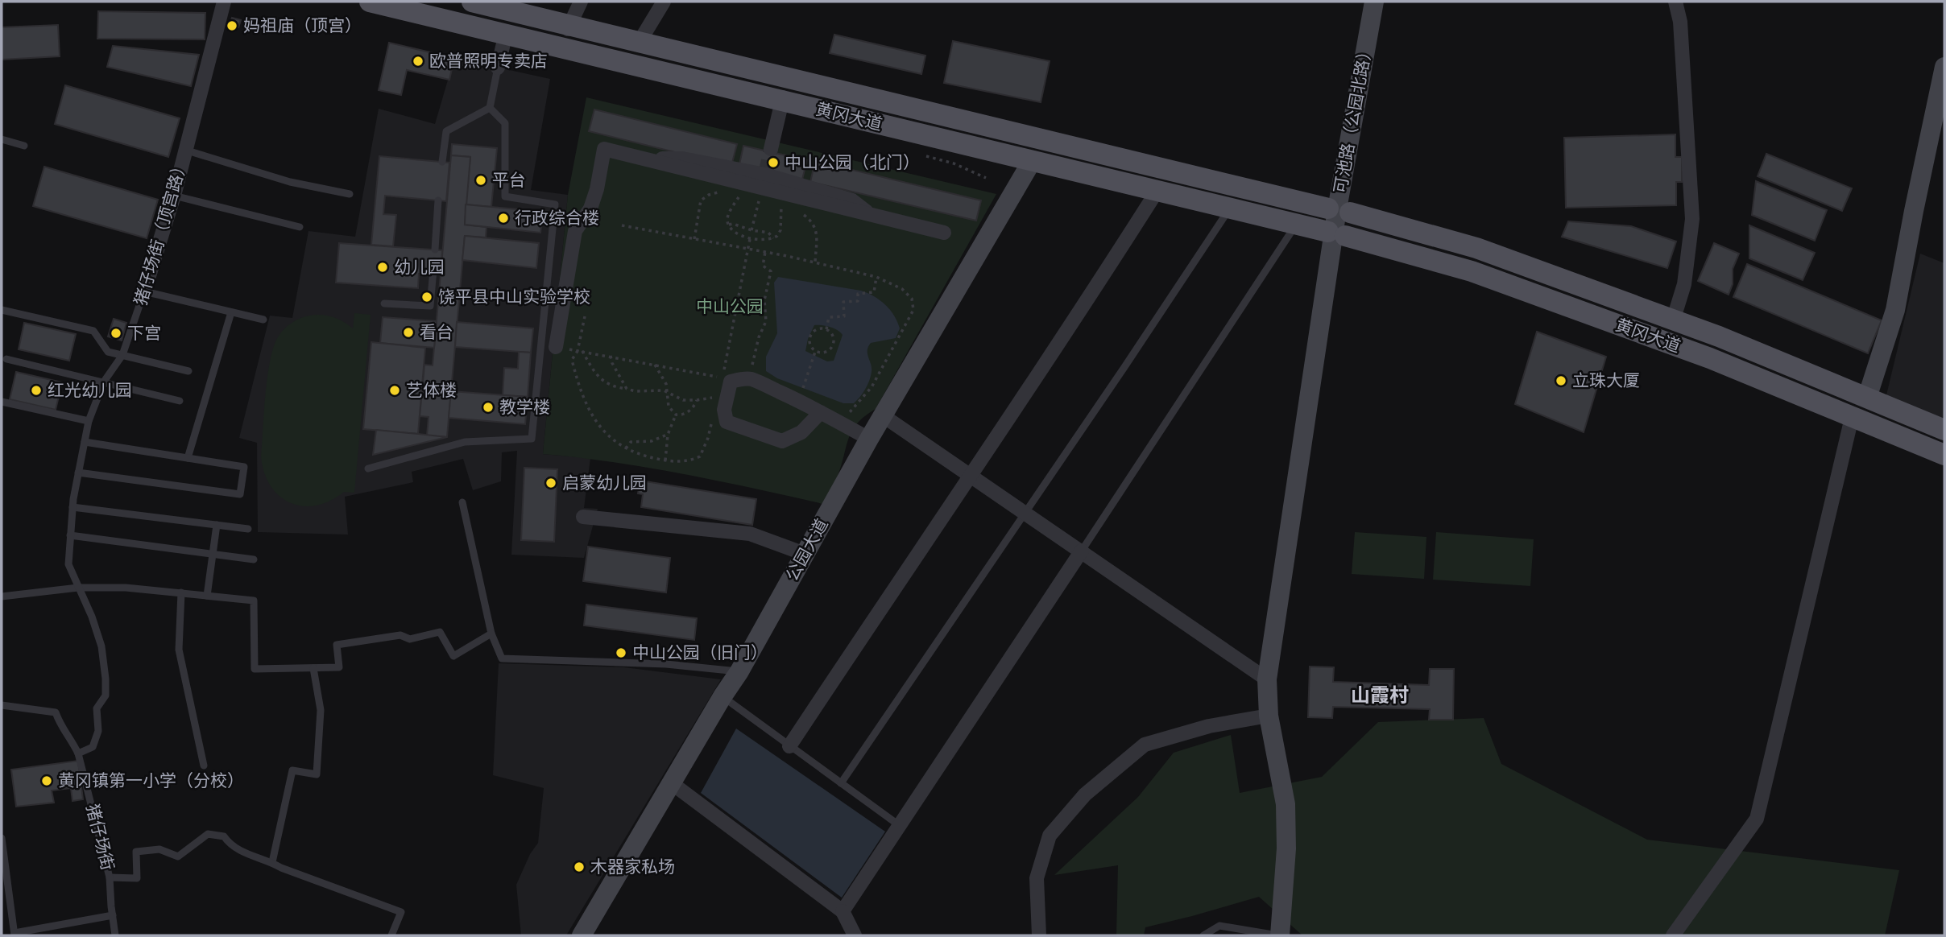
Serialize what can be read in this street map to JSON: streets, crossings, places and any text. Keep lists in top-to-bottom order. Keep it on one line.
{"streets":{"main road":["黄冈大道","可池路（公园北路）","公园大道"],"street":["猪仔场街（顶宫路）"],"lane":["猪仔场街"]},"crossings":[["黄冈大道","可池路（公园北路）"]],"districts":["山霞村"],"parks":["中山公园"],"places":["妈祖庙（顶宫）","欧普照明专卖店","中山公园（北门）","平台","行政综合楼","幼儿园","饶平县中山实验学校","看台","下宫","立珠大厦","红光幼儿园","艺体楼","教学楼","启蒙幼儿园","中山公园（旧门）","黄冈镇第一小学（分校）","木器家私场"]}
